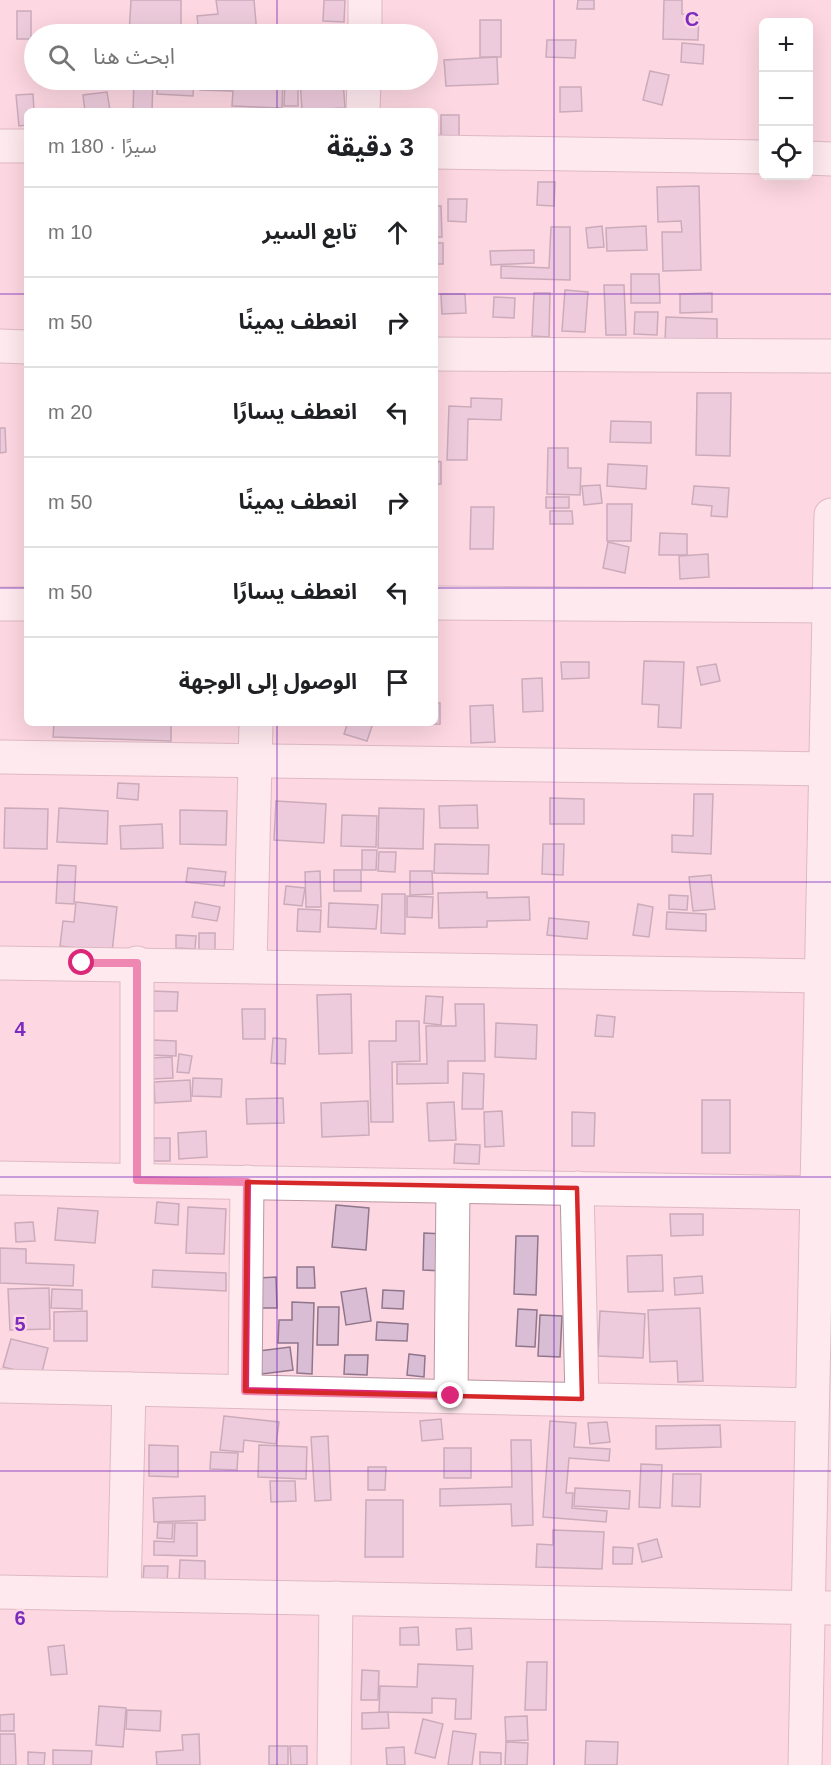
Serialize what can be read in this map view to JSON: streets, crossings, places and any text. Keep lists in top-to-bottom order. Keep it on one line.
{"page":{"map_buttons":["+","−"],"search":"ابحث هنا","heading":["3 دقيقة","سيرًا · 180 m"],"list":[["تابع السير","10 m"],["انعطف يمينًا","50 m"],["انعطف يسارًا","20 m"],["انعطف يمينًا","50 m"],["انعطف يسارًا","50 m"],"الوصول إلى الوجهة"]},"grid":{"columns":["C"],"rows":["4","5","6"]}}
